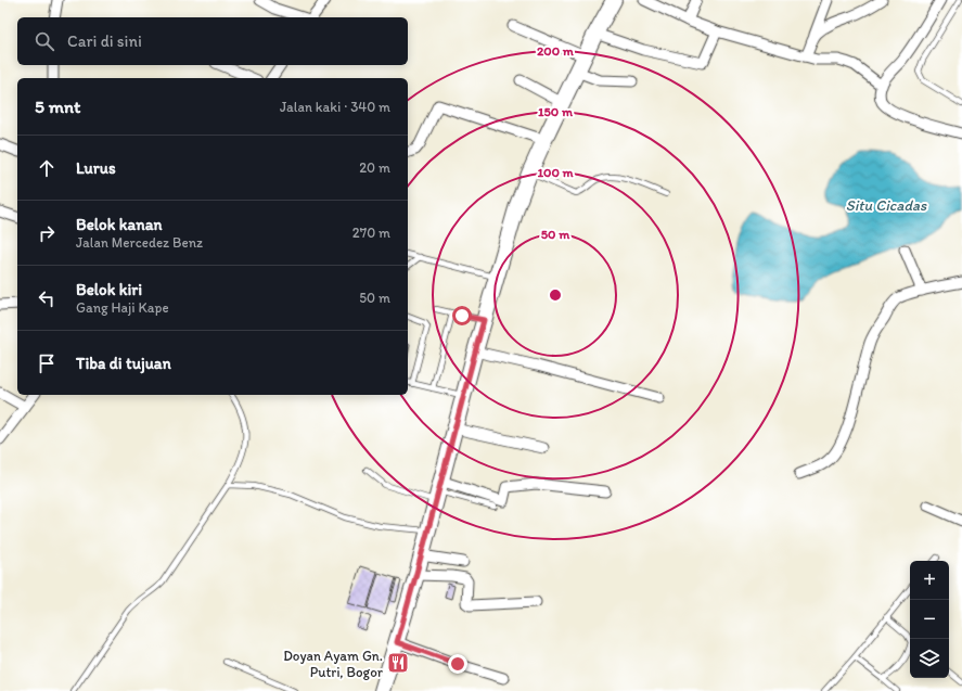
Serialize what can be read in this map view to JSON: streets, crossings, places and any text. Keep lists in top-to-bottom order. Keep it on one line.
{"water":["Situ Cicadas"],"places":{"restaurant":["Doyan Ayam Gn. Putri, Bogor"]},"page":{"search":"Cari di sini","heading":["5 mnt","Jalan kaki · 340 m"],"list":[["Lurus","20 m"],["Belok kanan","Jalan Mercedez Benz","270 m"],["Belok kiri","Gang Haji Kape","50 m"],"Tiba di tujuan"],"map_buttons":["+","−"]},"rings":["200 m","150 m","100 m","50 m"]}
